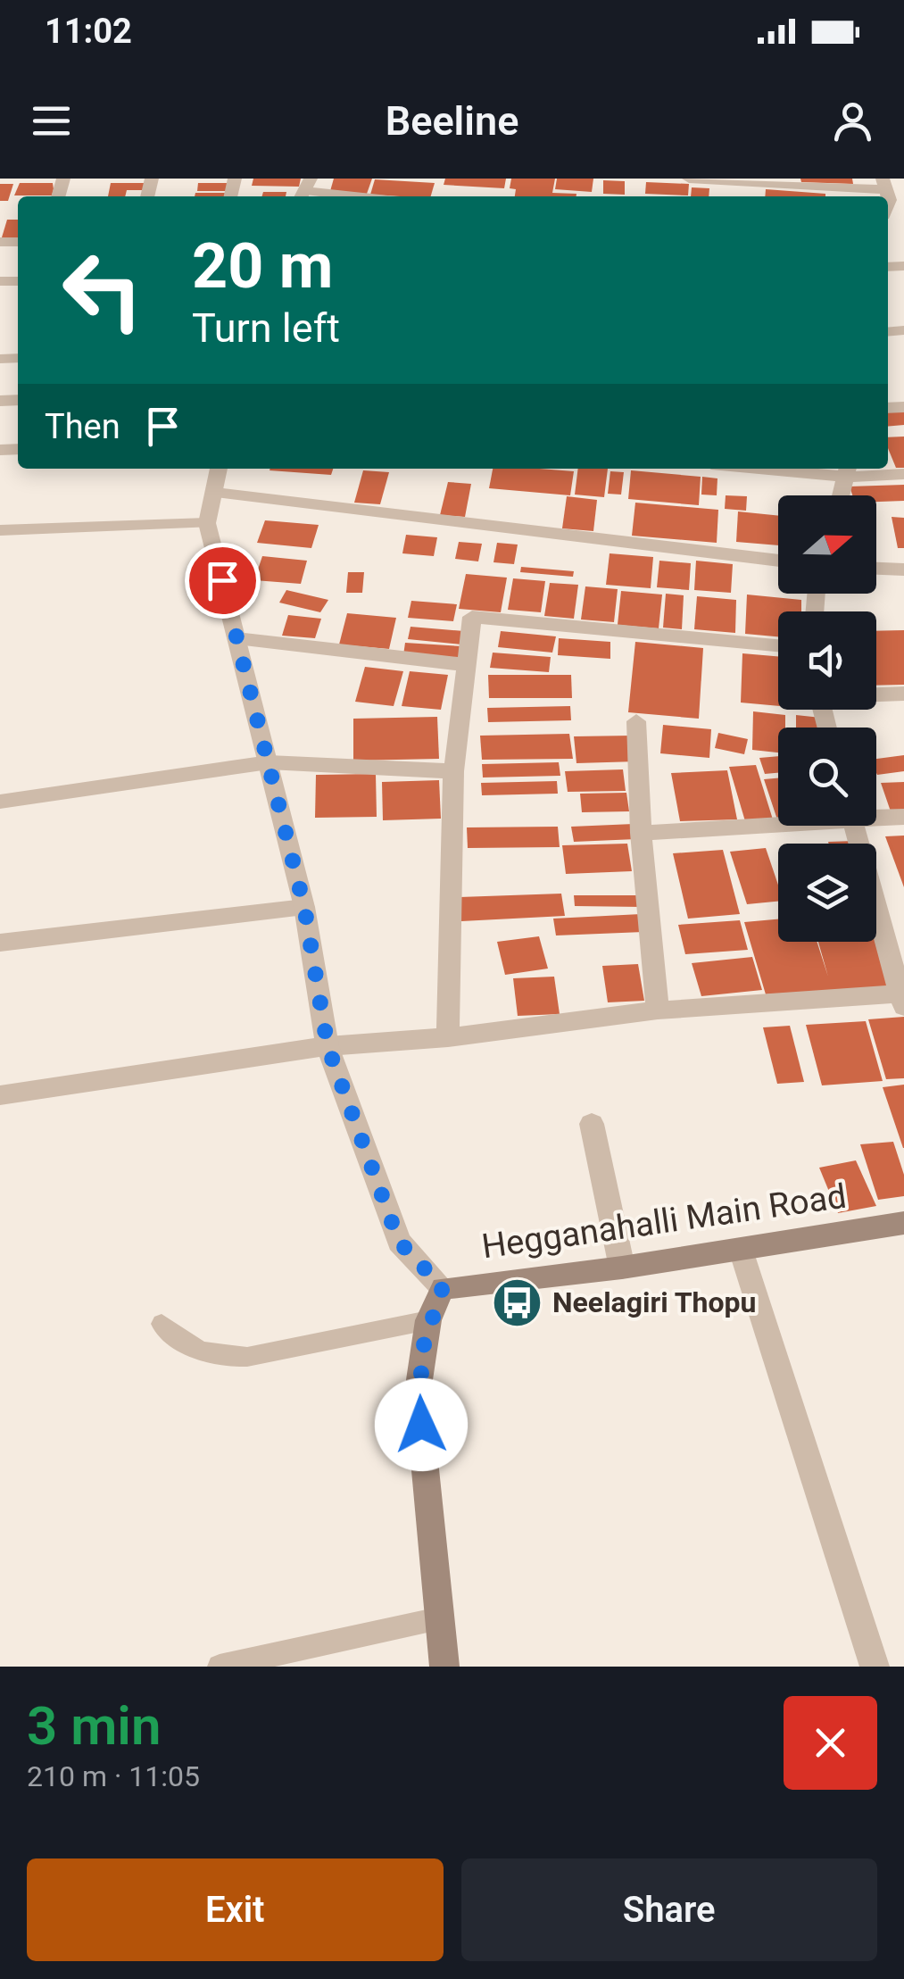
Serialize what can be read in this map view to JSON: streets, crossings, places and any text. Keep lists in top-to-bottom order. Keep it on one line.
{"streets":{"main road":["Hegganahalli Main Road"]},"places":{"bus stop":["Neelagiri Thopu"]},"north":"right","page":{"status":"11:02","header":"Beeline","turn":["20 m","Turn left"],"then":"Then","heading":["3 min","210 m · 11:05"],"buttons":["Exit","Share"]}}
